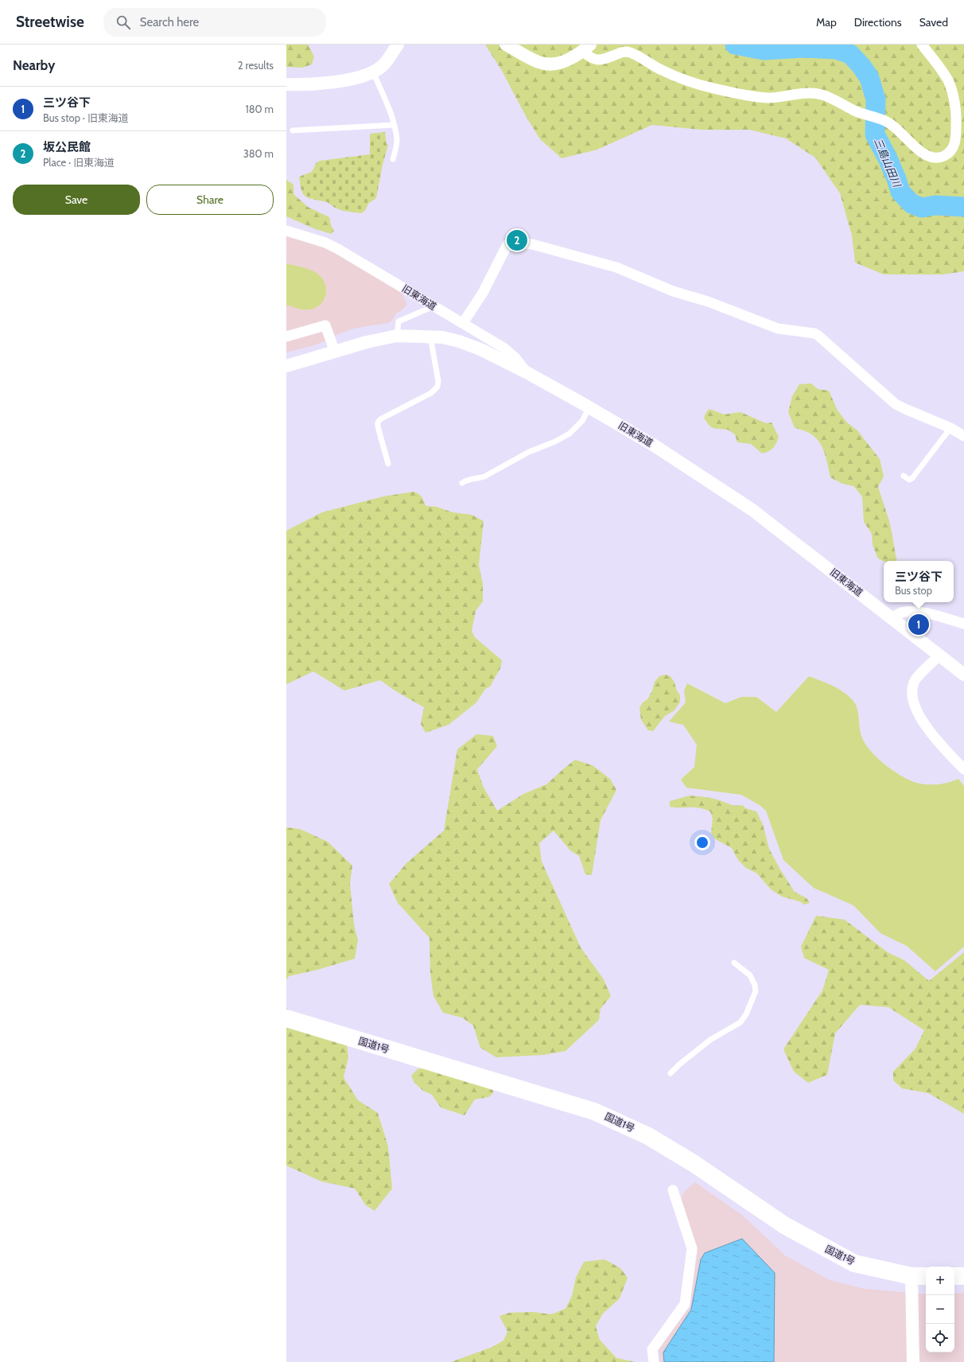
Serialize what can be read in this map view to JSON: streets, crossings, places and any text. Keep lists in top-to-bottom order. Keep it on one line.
{"streets":{"highway":["国道1号"],"street":["旧東海道"]},"water":["三島山田川"],"page":{"header":"Streetwise","search":"Search here","nav":["Map","Directions","Saved"],"heading":["Nearby","2 results"],"list":[{"mark":"1","name":"三ツ谷下","note":"Bus stop · 旧東海道","value":"180 m"},{"mark":"2","name":"坂公民館","note":"Place · 旧東海道","value":"380 m"}],"buttons":["Save","Share"],"pins":["2","1"],"popup":["三ツ谷下","Bus stop"],"map_buttons":["+","−"]}}
